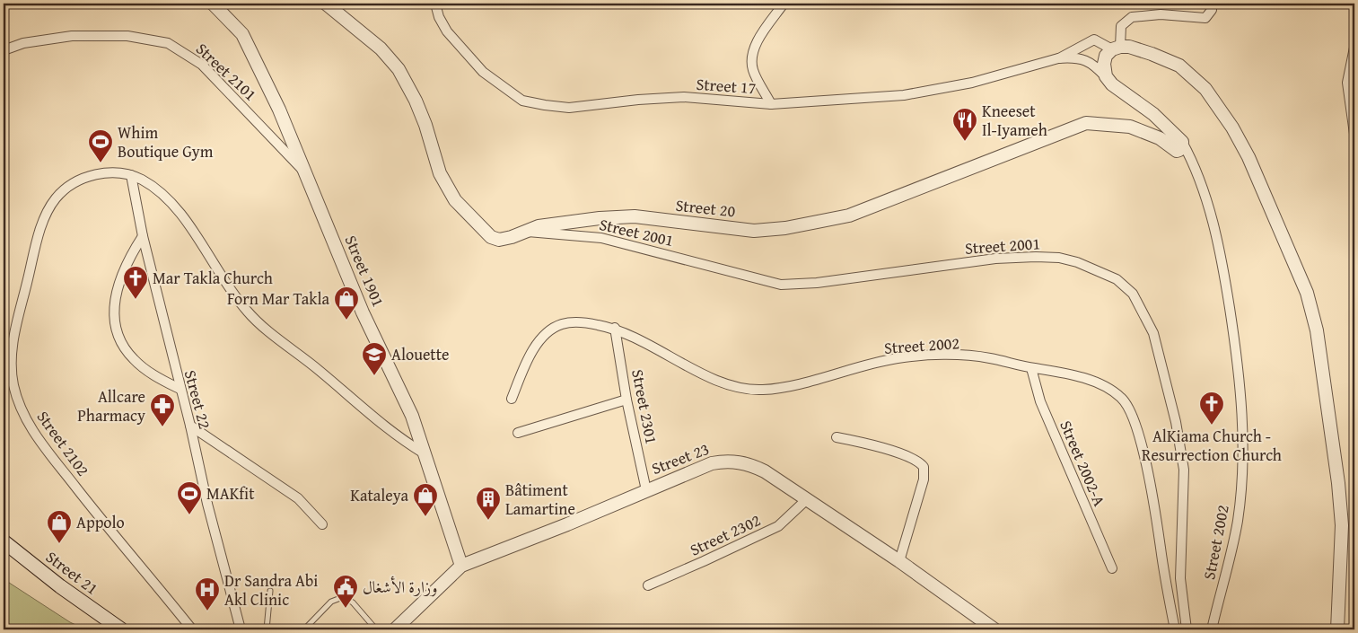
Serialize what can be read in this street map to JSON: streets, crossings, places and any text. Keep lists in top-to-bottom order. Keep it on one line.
{"streets":{"main road":["Street 21"],"street":["Street 2101","Street 17","Street 20","Street 2001","Street 1901","Street 2002","Street 22","Street 2301","Street 2102","Street 23","Street 2002-A","Street 2302"]},"crossings":[["Street 2101","Street 1901"],["Street 20","Street 2001"],["Street 20","Street 2002"],["Street 1901","Street 2102"],["Street 1901","Street 23"],["Street 2002","Street 2301"],["Street 2002","Street 2002-A"],["Street 22","Street 2102"],["Street 2301","Street 23"],["Street 23","Street 2302"]],"places":{"restaurant":["Kneeset Il-Iyameh"],"sports":["Whim Boutique Gym","MAKfit"],"church":["Mar Takla Church","AlKiama Church - Resurrection Church"],"shop":["Forn Mar Takla","Kataleya","Appolo"],"school or university":["Alouette"],"pharmacy":["Allcare Pharmacy"],"building":["Bâtiment Lamartine"],"public building":["وزارة الأشغال"],"hospital":["Dr Sandra Abi Akl Clinic"]}}
